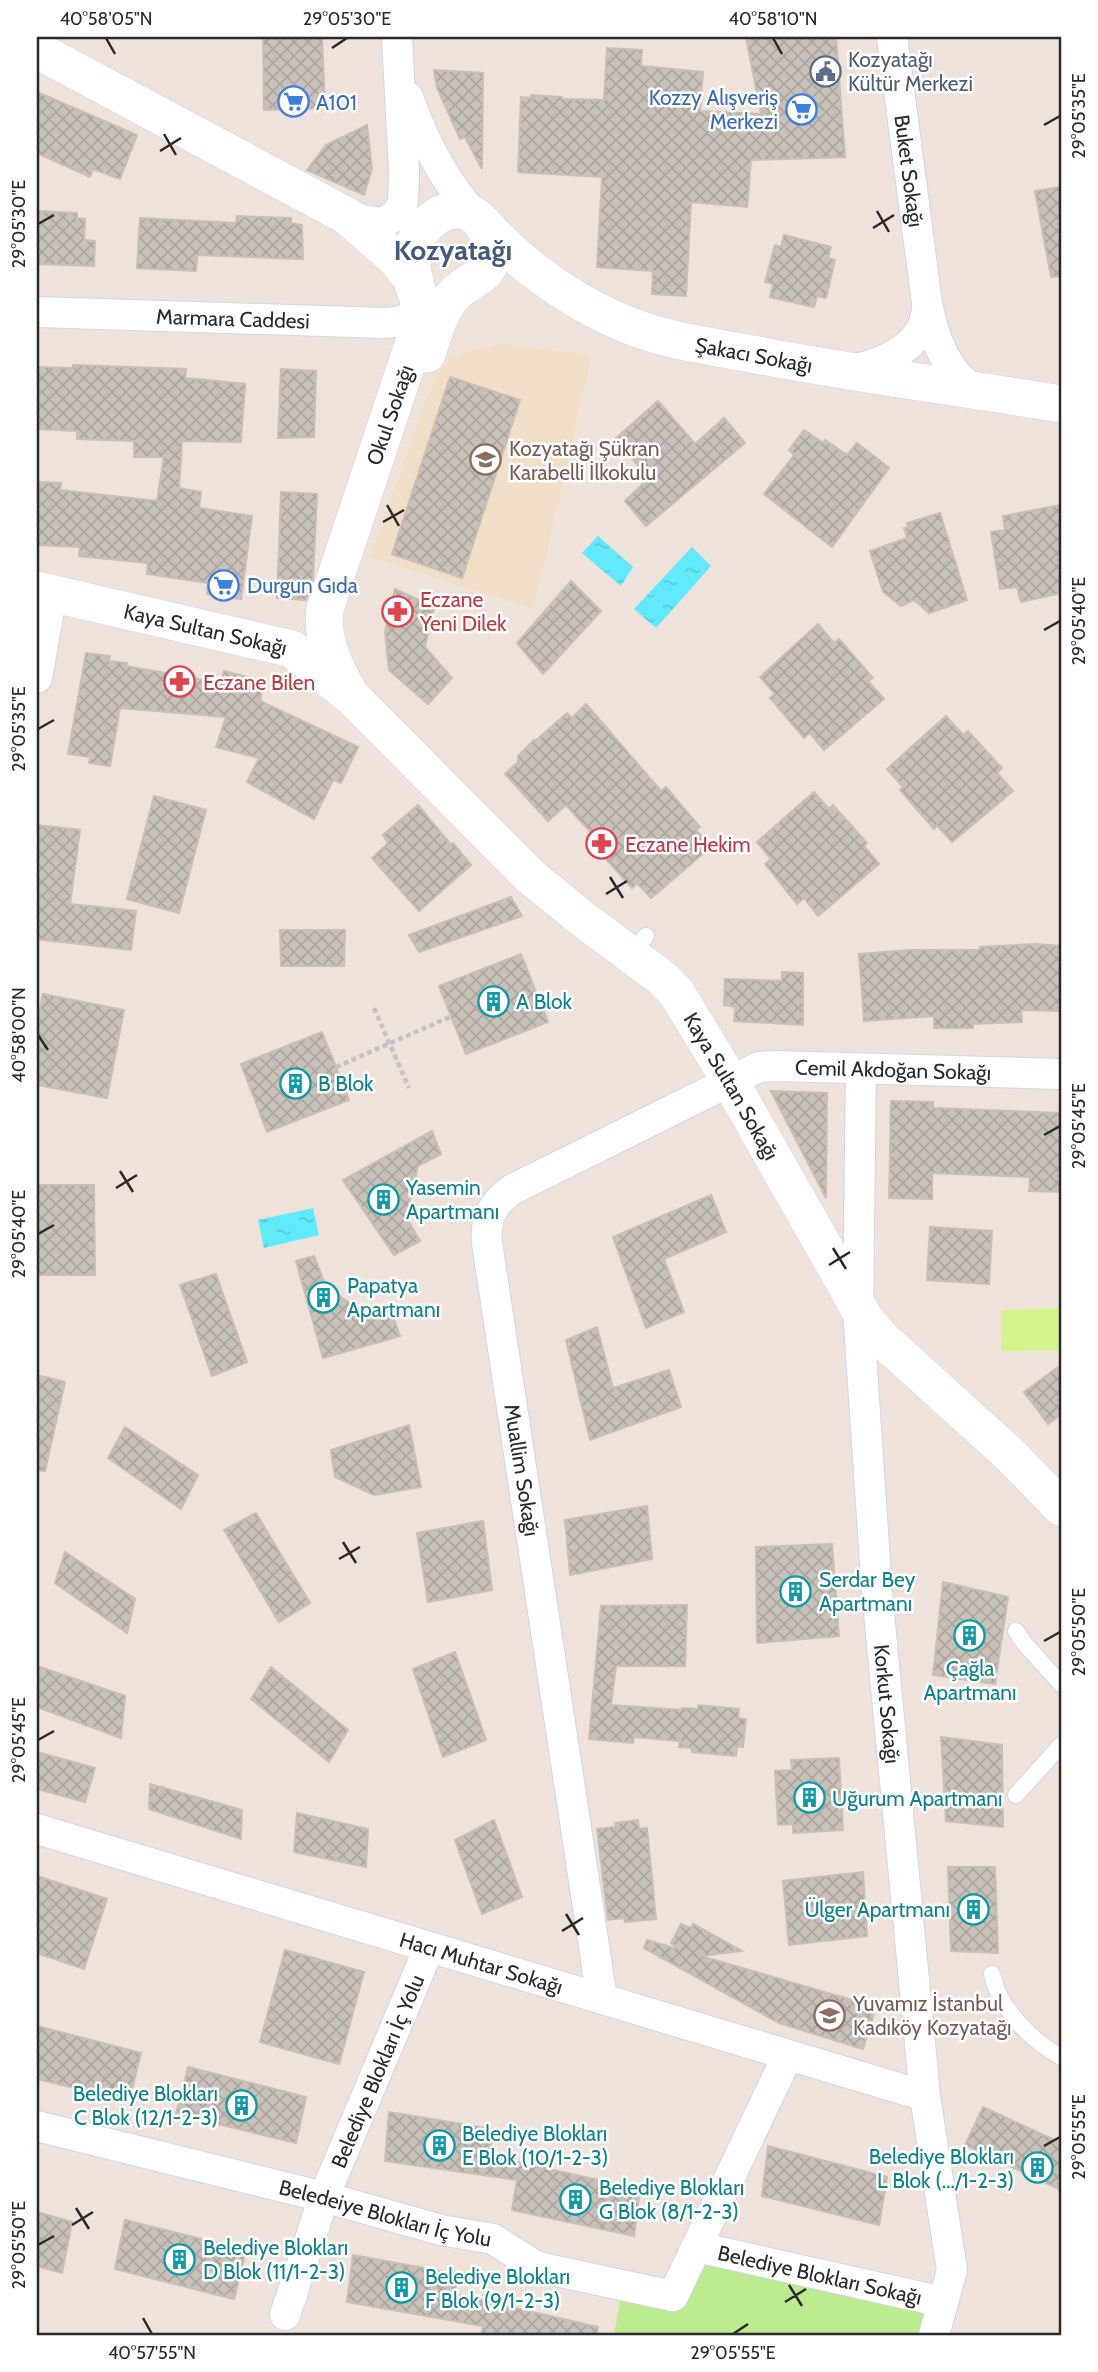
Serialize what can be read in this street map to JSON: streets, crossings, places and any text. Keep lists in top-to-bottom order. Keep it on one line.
{"streets":{"street":["Buket Sokağı","Marmara Caddesi","Şakacı Sokağı","Okul Sokağı","Kaya Sultan Sokağı","Cemil Akdoğan Sokağı","Muallim Sokağı","Korkut Sokağı","Hacı Muhtar Sokağı","Belediye Blokları İç Yolu","Beledeiye Blokları İç Yolu","Belediye Blokları Sokağı"]},"crossings":[["Buket Sokağı","Şakacı Sokağı"],["Marmara Caddesi","Okul Sokağı"],["Şakacı Sokağı","Okul Sokağı"],["Okul Sokağı","Kaya Sultan Sokağı"],["Kaya Sultan Sokağı","Cemil Akdoğan Sokağı"],["Kaya Sultan Sokağı","Muallim Sokağı"],["Kaya Sultan Sokağı","Korkut Sokağı"],["Cemil Akdoğan Sokağı","Muallim Sokağı"],["Cemil Akdoğan Sokağı","Korkut Sokağı"],["Muallim Sokağı","Hacı Muhtar Sokağı"],["Korkut Sokağı","Hacı Muhtar Sokağı"],["Korkut Sokağı","Belediye Blokları Sokağı"],["Hacı Muhtar Sokağı","Belediye Blokları İç Yolu"],["Hacı Muhtar Sokağı","Beledeiye Blokları İç Yolu"],["Belediye Blokları İç Yolu","Beledeiye Blokları İç Yolu"],["Beledeiye Blokları İç Yolu","Belediye Blokları Sokağı"]],"districts":["Kozyatağı"],"places":{"public building":["Kozyatağı Kültür Merkezi"],"supermarket":["A101","Kozzy Alışveriş Merkezi","Durgun Gıda"],"school or university":["Kozyatağı Şükran Karabelli İlkokulu","Yuvamız İstanbul Kadıköy Kozyatağı"],"pharmacy":["Eczane Yeni Dilek","Eczane Bilen","Eczane Hekim"],"building":["A Blok","B Blok","Yasemin Apartmanı","Papatya Apartmanı","Serdar Bey Apartmanı","Çağla Apartmanı","Uğurum Apartmanı","Ülger Apartmanı","Belediye Blokları C Blok (12/1-2-3)","Belediye Blokları E Blok (10/1-2-3)","Belediye Blokları L Blok (.../1-2-3)","Belediye Blokları G Blok (8/1-2-3)","Belediye Blokları D Blok (11/1-2-3)","Belediye Blokları F Blok (9/1-2-3)"]},"coordinates":["40°58'05\"N","29°05'30\"E","40°58'10\"N","29°05'35\"E","29°05'40\"E","40°58'00\"N","29°05'45\"E","29°05'50\"E","29°05'55\"E","40°57'55\"N"]}
